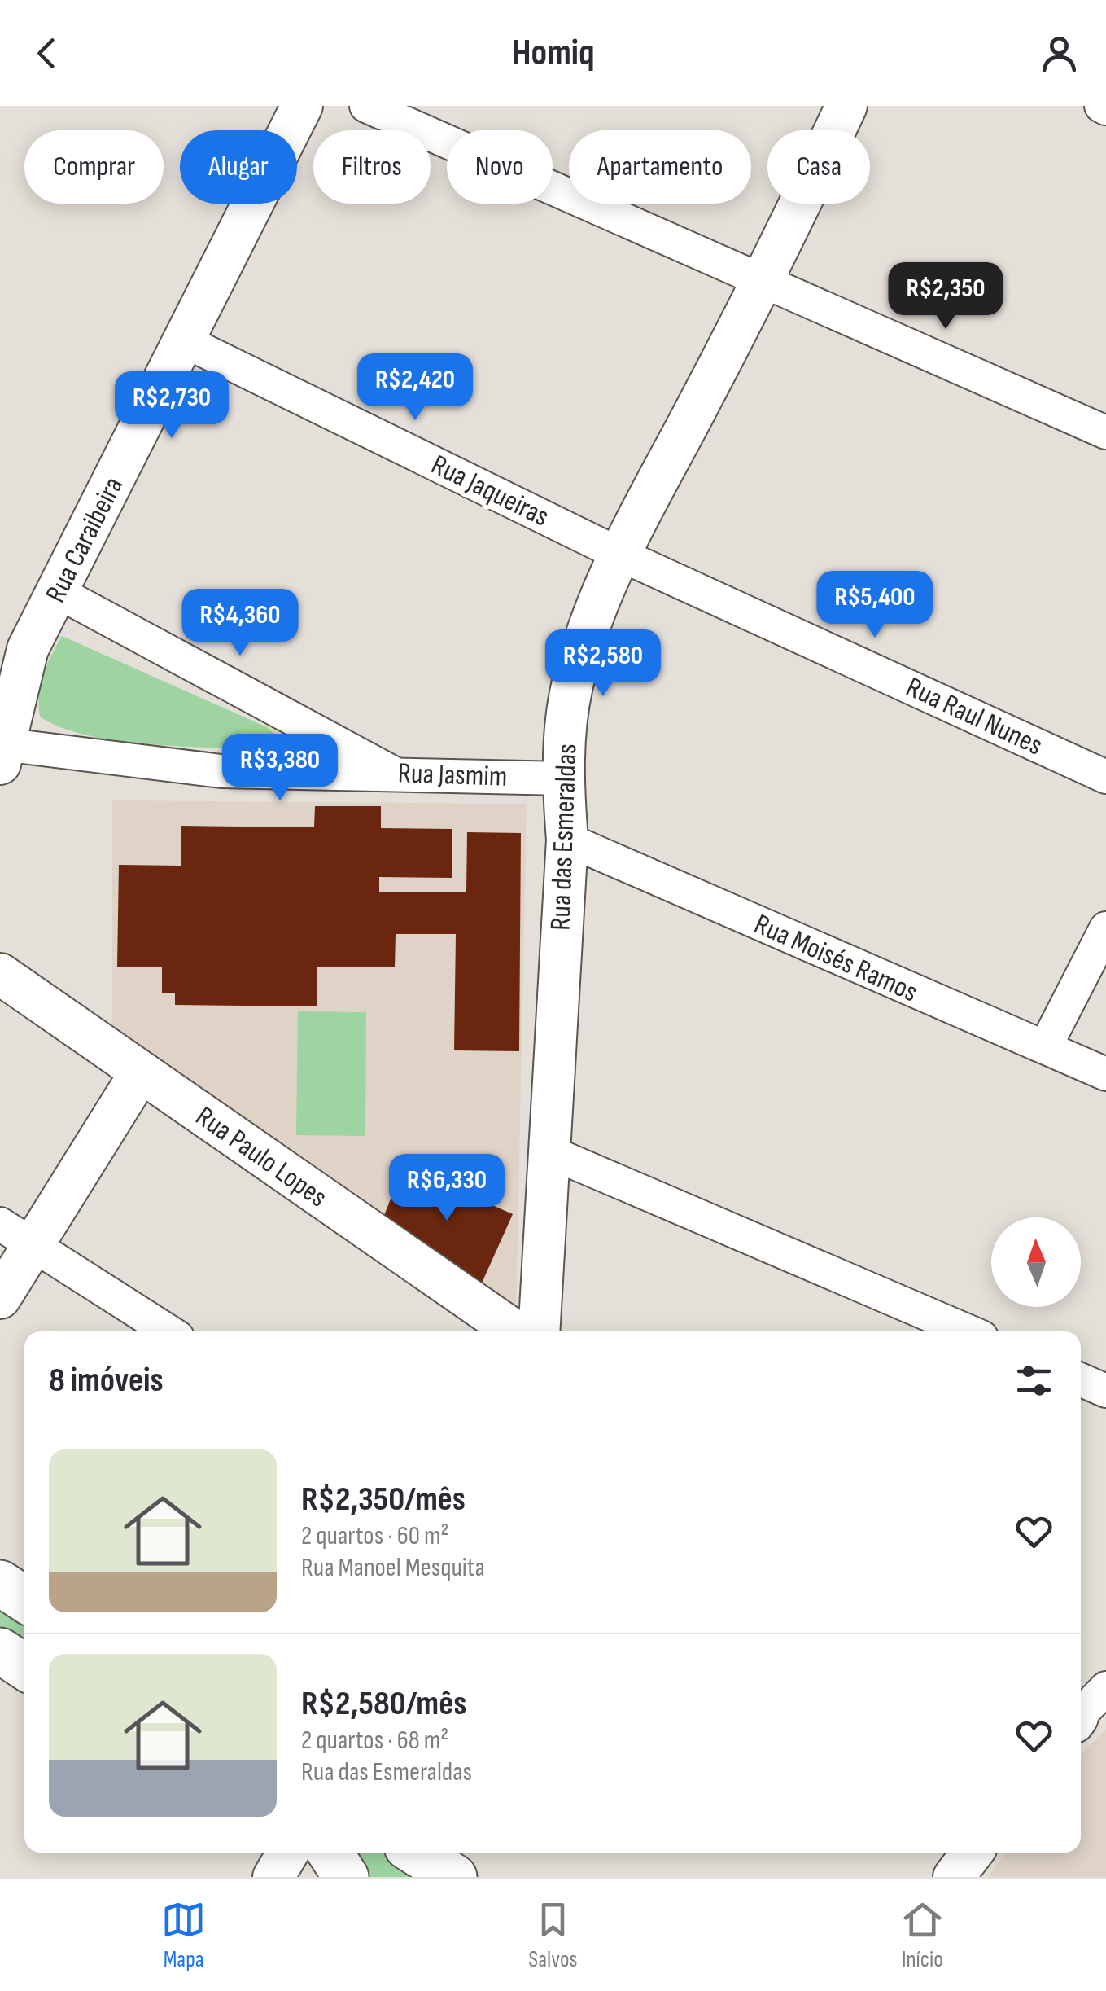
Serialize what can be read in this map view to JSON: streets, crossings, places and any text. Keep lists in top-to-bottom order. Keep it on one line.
{"streets":{"street":["Rua Jaqueiras","Rua Caraibeira","Rua Raul Nunes","Rua Jasmim","Rua das Esmeraldas","Rua Moisés Ramos","Rua Paulo Lopes"]},"crossings":[["Rua Jaqueiras","Rua Caraibeira"],["Rua Jaqueiras","Rua Raul Nunes"],["Rua Jaqueiras","Rua das Esmeraldas"],["Rua Caraibeira","Rua Jasmim"],["Rua Raul Nunes","Rua das Esmeraldas"],["Rua Jasmim","Rua das Esmeraldas"],["Rua das Esmeraldas","Rua Moisés Ramos"]],"north":"top","page":{"header":"Homiq","chip":["Comprar","Alugar","Filtros","Novo","Apartamento","Casa"],"price":["R$2,350","R$2,420","R$2,730","R$5,400","R$4,360","R$2,580","R$3,380","R$6,330"],"heading":"8 imóveis","list":[{"name":"R$2,350/mês","note":"2 quartos · 60 m² · Rua Manoel Mesquita"},{"name":"R$2,580/mês","note":"2 quartos · 68 m² · Rua das Esmeraldas"}],"tabs":["Mapa","Salvos","Início"]}}
